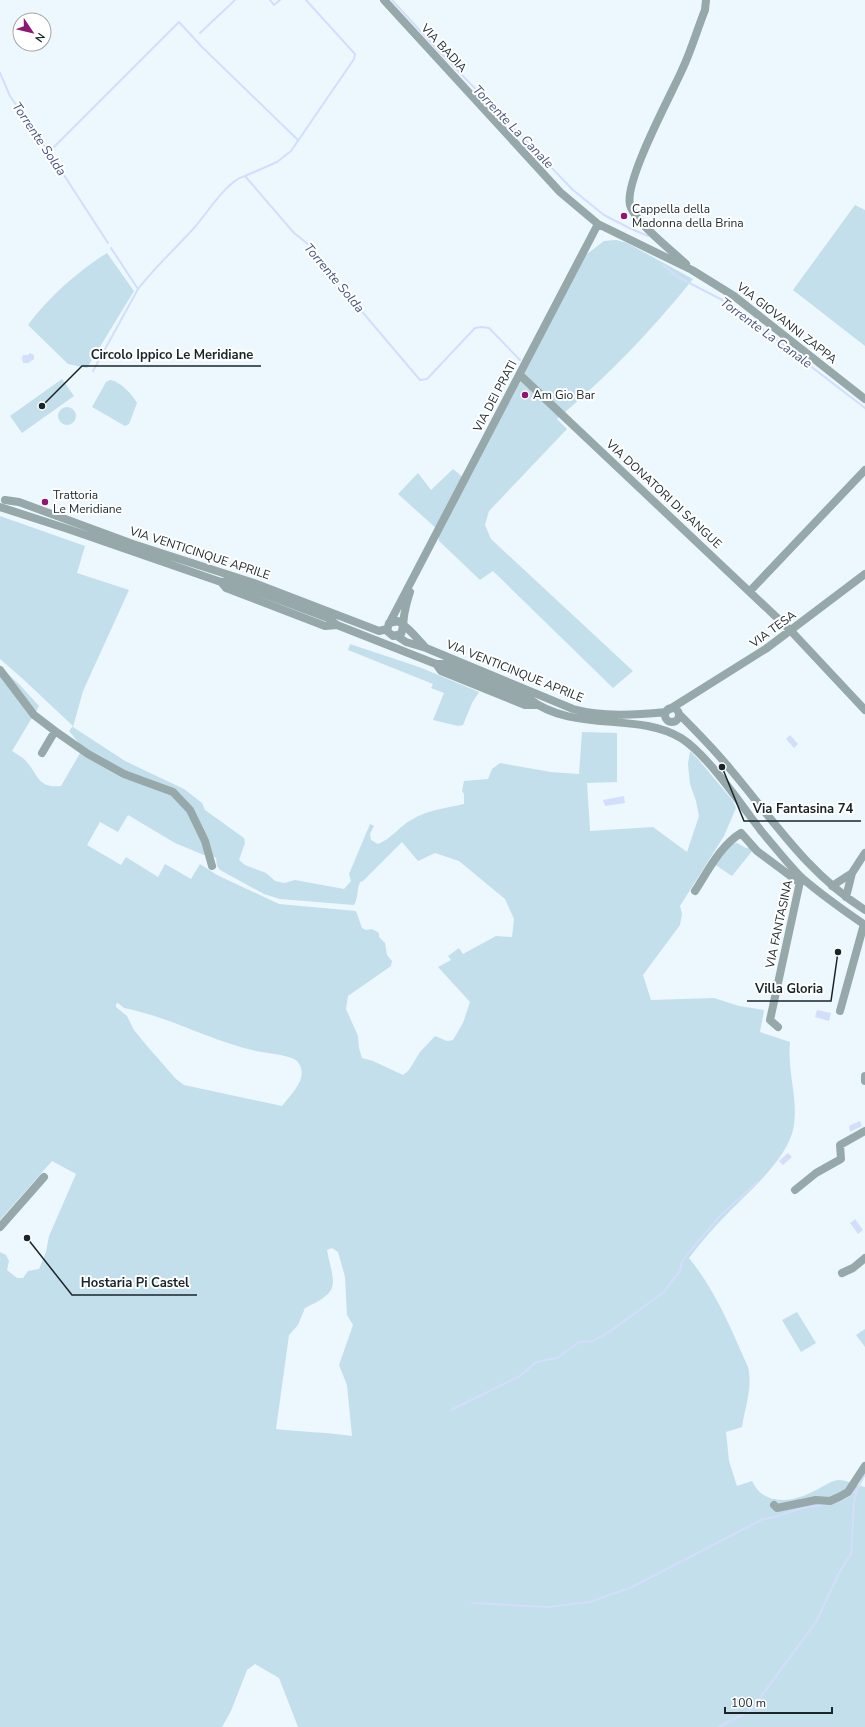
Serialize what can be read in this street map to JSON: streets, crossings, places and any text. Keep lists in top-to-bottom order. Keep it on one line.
{"streets":{"street":["VIA BADIA","VIA GIOVANNI ZAPPA","VIA DEI PRATI","VIA DONATORI DI SANGUE","VIA VENTICINQUE APRILE","VIA TESA","VIA FANTASINA"]},"crossings":[["VIA BADIA","VIA GIOVANNI ZAPPA"],["VIA BADIA","VIA DEI PRATI"],["VIA DEI PRATI","VIA DONATORI DI SANGUE"],["VIA DEI PRATI","VIA VENTICINQUE APRILE"],["VIA DONATORI DI SANGUE","VIA TESA"],["VIA VENTICINQUE APRILE","VIA TESA"],["VIA VENTICINQUE APRILE","VIA FANTASINA"]],"water":["Torrente La Canale","Torrente Solda"],"places":["Cappella della Madonna della Brina","Am Gio Bar","Circolo Ippico Le Meridiane","Trattoria Le Meridiane","Via Fantasina 74","Villa Gloria","Hostaria Pi Castel"],"scale_bar":"100 m","north":"bottom right"}
